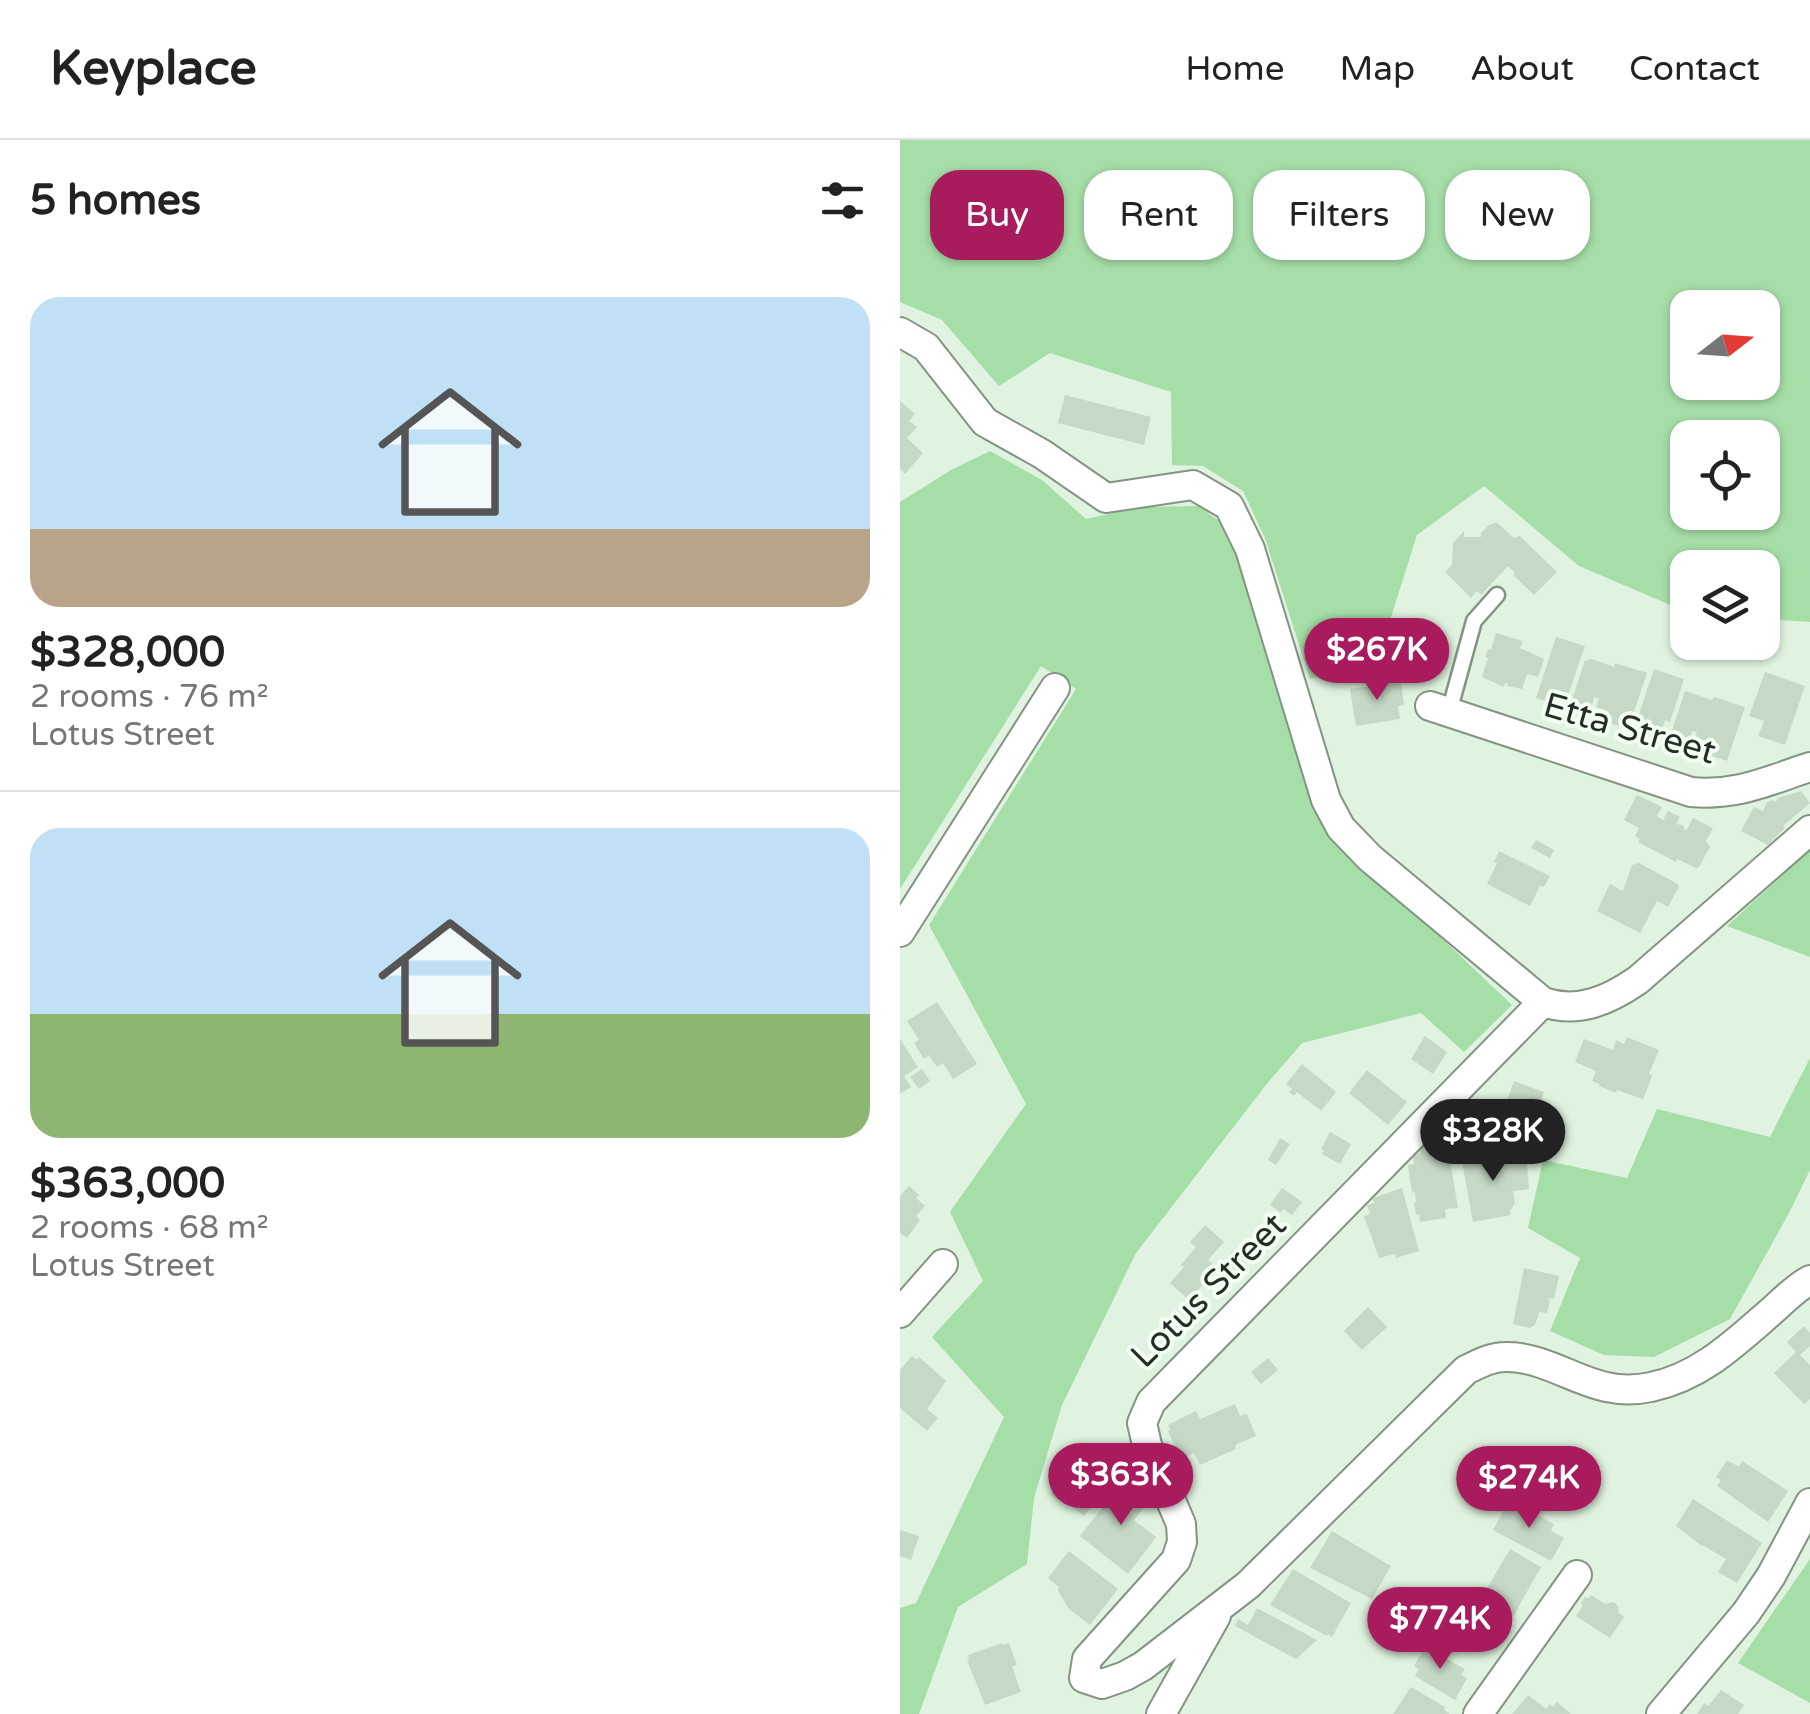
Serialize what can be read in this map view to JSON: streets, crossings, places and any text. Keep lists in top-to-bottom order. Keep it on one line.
{"streets":{"street":["Etta Street","Lotus Street"]},"north":"right","page":{"header":"Keyplace","nav":["Home","Map","About","Contact"],"heading":"5 homes","chip":["Buy","Rent","Filters","New"],"list":[{"name":"$328,000","note":"2 rooms · 76 m² · Lotus Street"},{"name":"$363,000","note":"2 rooms · 68 m² · Lotus Street"}],"price":["$267K","$328K","$363K","$274K","$774K"]}}
